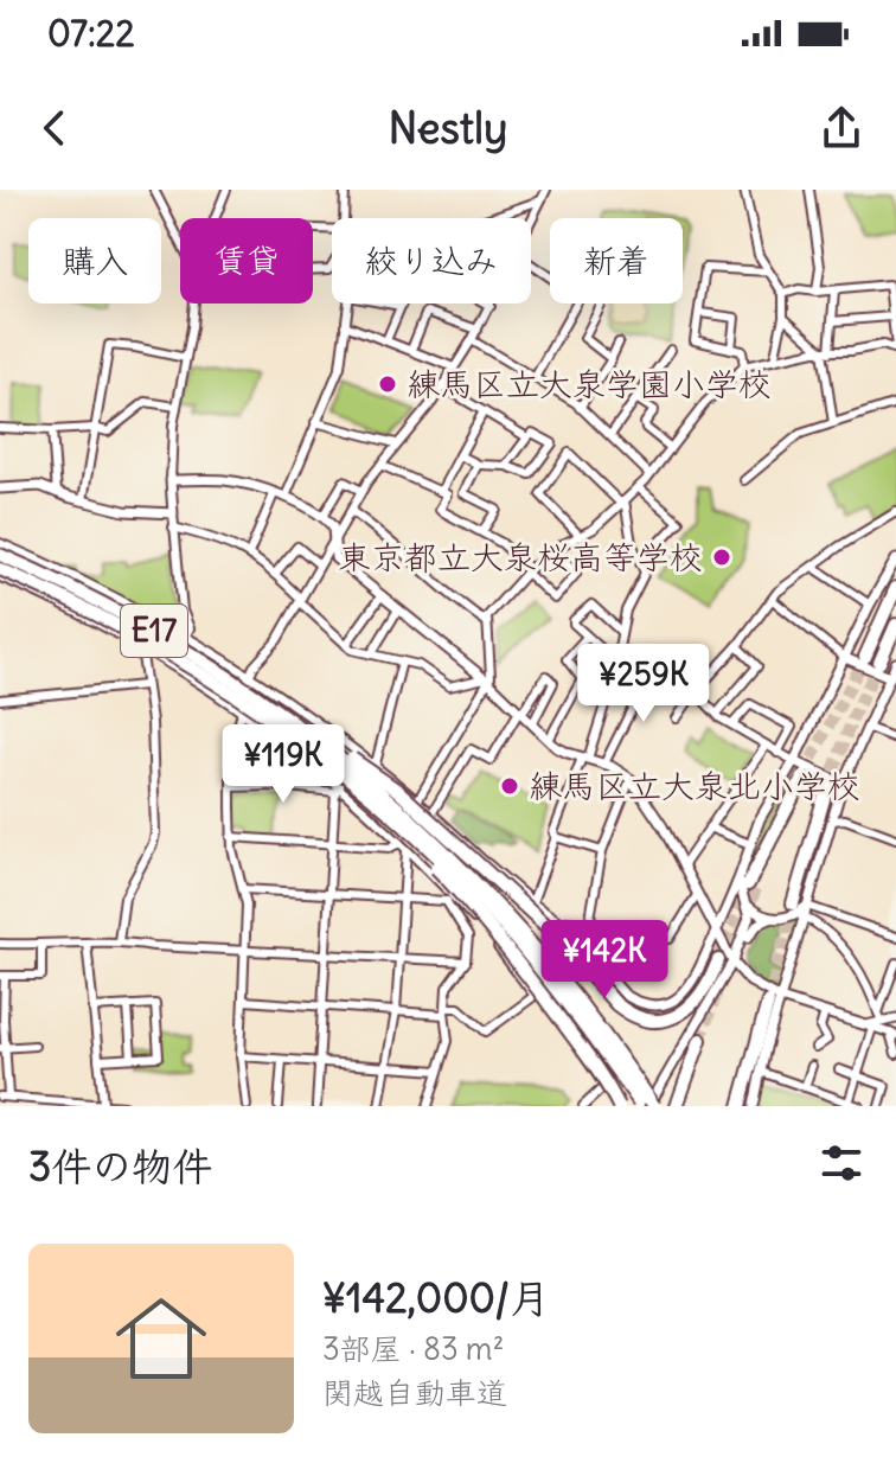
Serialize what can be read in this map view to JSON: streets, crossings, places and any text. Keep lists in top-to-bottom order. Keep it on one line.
{"streets":{"highway":["E17"]},"places":["練馬区立大泉学園小学校","東京都立大泉桜高等学校","練馬区立大泉北小学校"],"page":{"status":"07:22","header":"Nestly","chip":["購入","賃貸","絞り込み","新着"],"price":["¥259K","¥119K","¥142K"],"heading":"3件の物件","list":[{"name":"¥142,000/月","note":"3部屋 · 83 m² · 関越自動車道"}]}}
